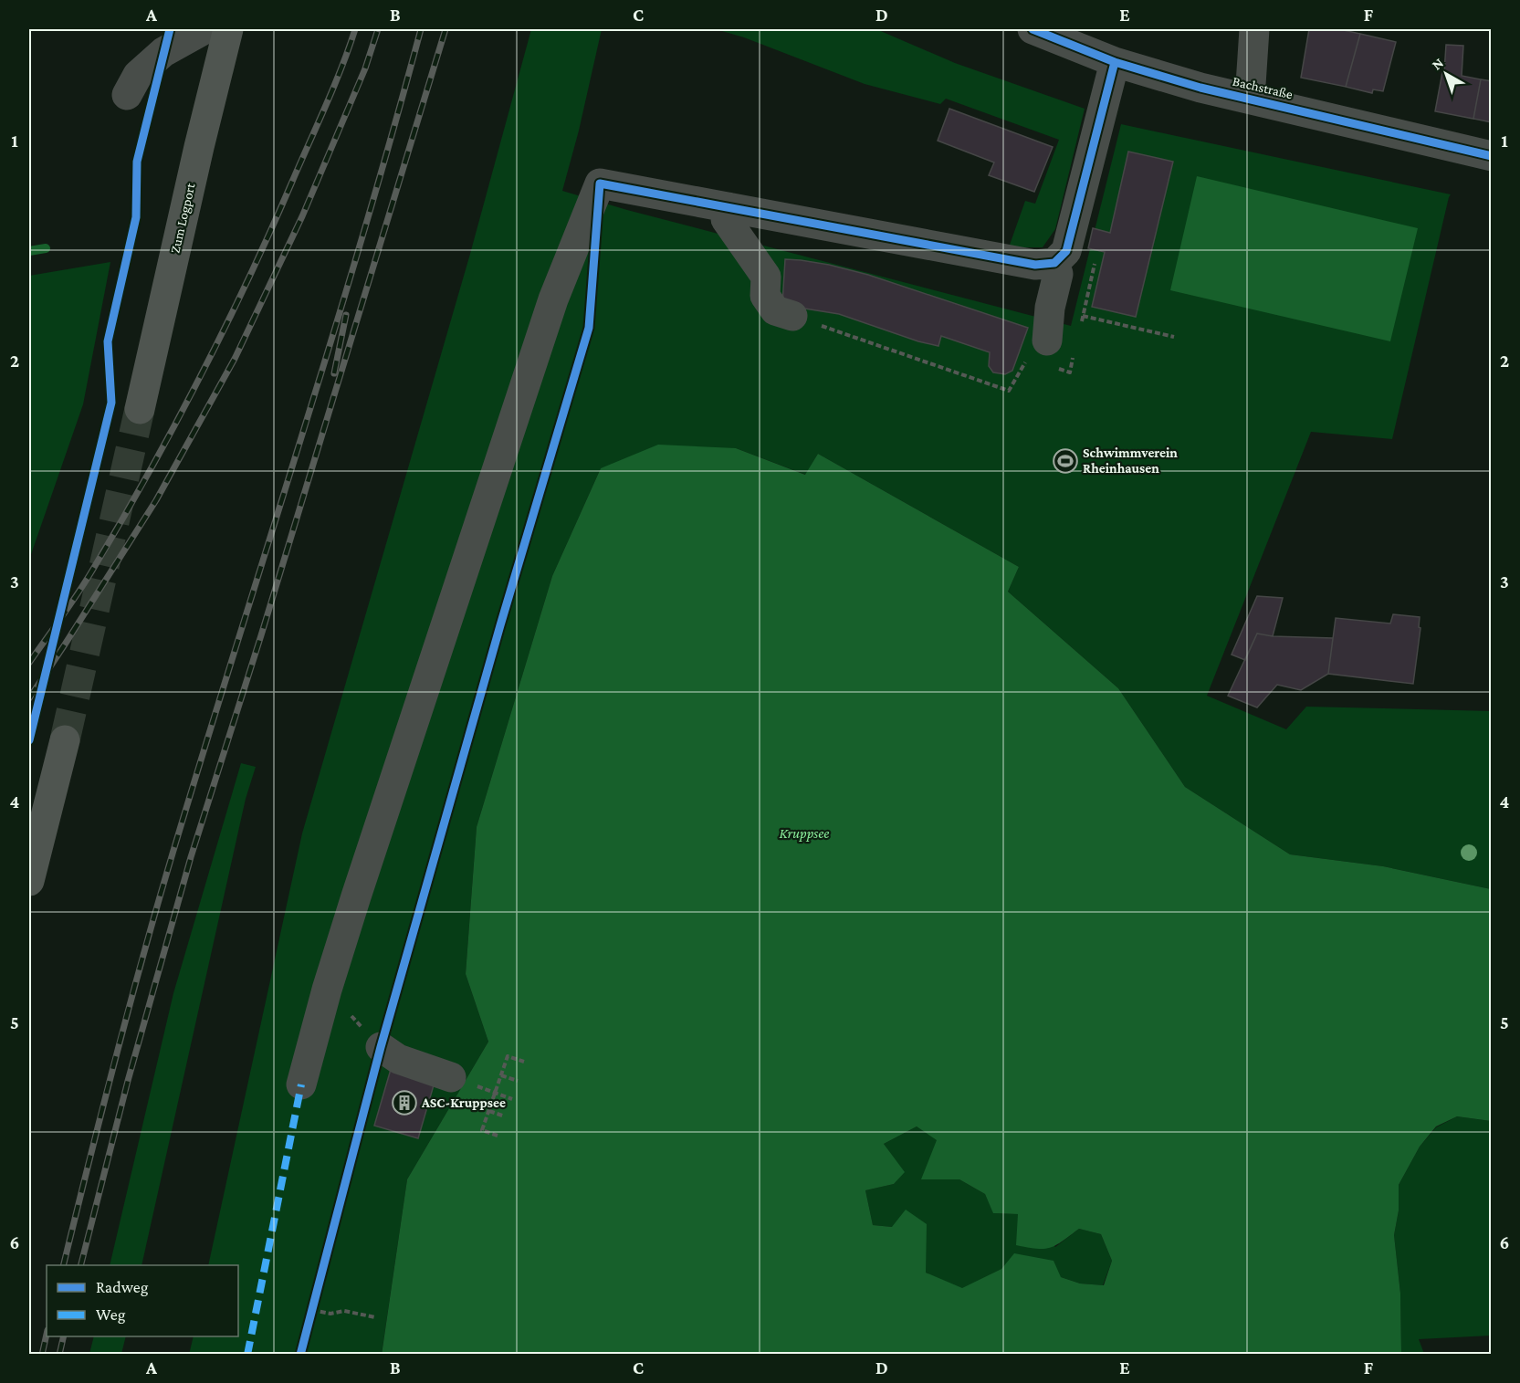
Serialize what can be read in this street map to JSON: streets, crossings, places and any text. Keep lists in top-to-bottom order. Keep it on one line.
{"streets":{"main road":["Zum Logport"],"street":["Bachstraße"]},"water":["Kruppsee"],"places":{"sports":["Schwimmverein Rheinhausen"],"building":["ASC-Kruppsee"]},"legend":["Radweg","Weg"],"north":"top left","grid":{"columns":["A","B","C","D","E","F"],"rows":["1","2","3","4","5","6"]}}
